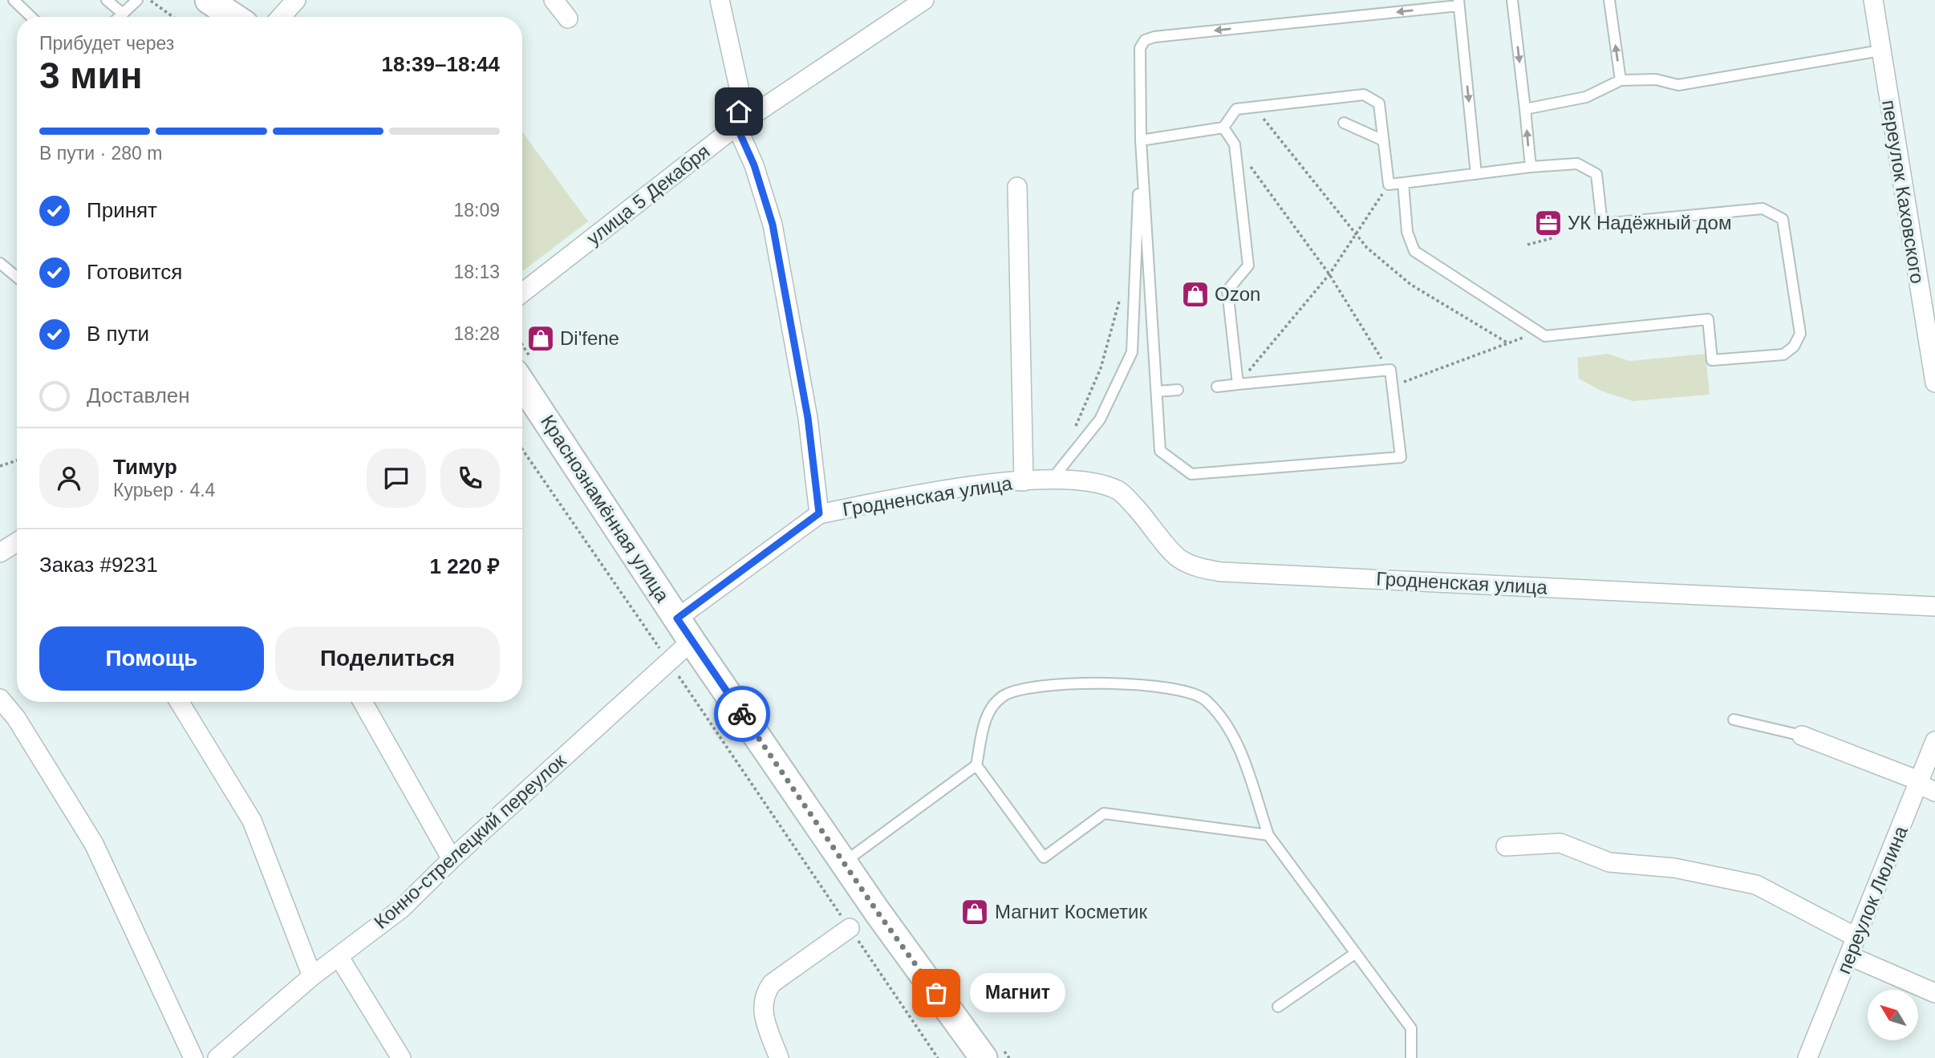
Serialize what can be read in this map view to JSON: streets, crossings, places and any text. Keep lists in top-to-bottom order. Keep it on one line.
{"streets":{"street":["переулок Каховского","улица 5 Декабря","Гродненская улица","Краснознамённая улица","Конно-стрелецкий переулок","переулок Люлина"]},"crossings":[["улица 5 Декабря","Гродненская улица"],["Краснознамённая улица","Конно-стрелецкий переулок"]],"places":{"office":["УК Надёжный дом"],"shop":["Ozon","Di'fene","Магнит Косметик"],"other":["Магнит"]},"north":"top left","page":{"heading":["3 мин","Прибудет через","18:39–18:44"],"panel":["Тимур","Курьер · 4.4","Заказ #9231","1 220 ₽"],"bar":"В пути · 280 m","list":[["Принят","18:09"],["Готовится","18:13"],["В пути","18:28"],"Доставлен"],"buttons":["Помощь","Поделиться"],"bubble":"Магнит"}}
